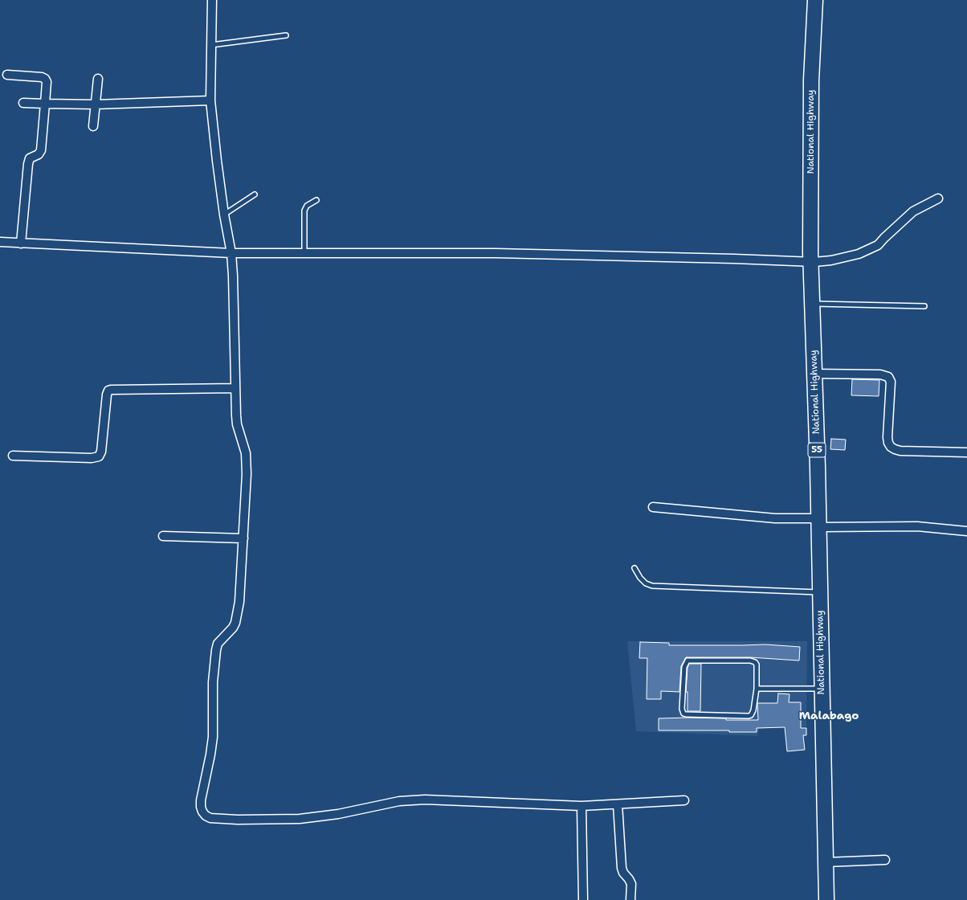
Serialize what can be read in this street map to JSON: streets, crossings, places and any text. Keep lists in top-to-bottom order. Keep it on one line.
{"streets":{"highway":["National Highway","55"]},"districts":["Malabago"]}
